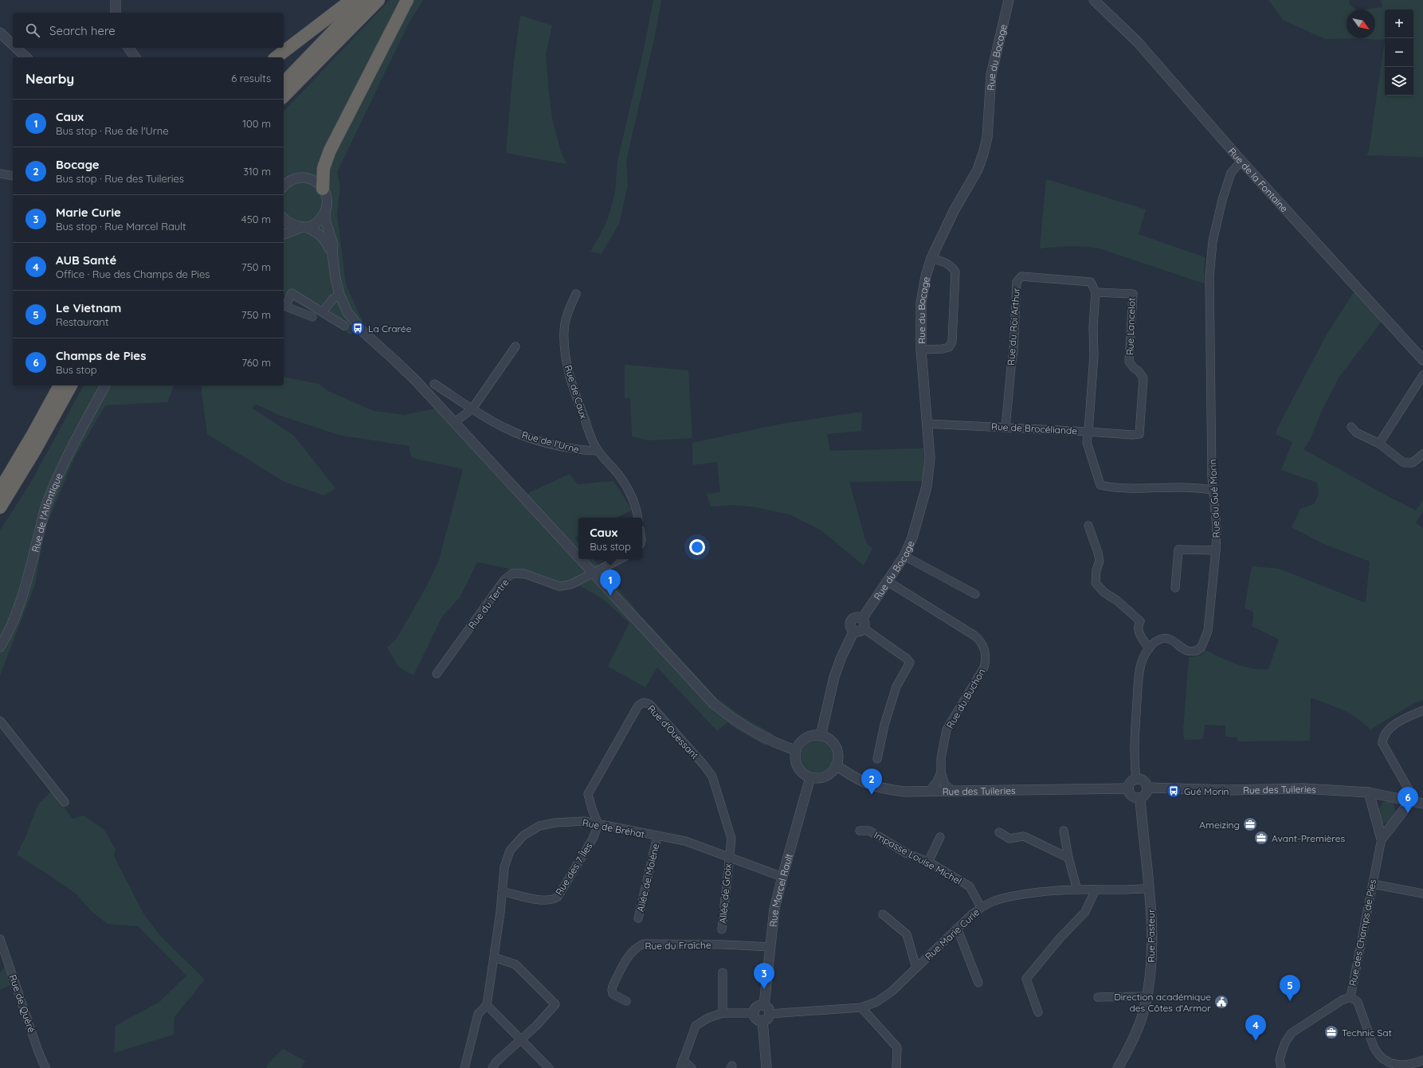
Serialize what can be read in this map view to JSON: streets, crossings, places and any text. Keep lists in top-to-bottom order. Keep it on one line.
{"streets":{"street":["Rue du Bocage","Rue de la Fontaine","Rue du Roi Arthur","Rue Lancelot","Rue de Caux","Rue de Brocéliande","Rue de l'Urne","Rue du Gué Morin","Rue de l'Atlantique","Rue du Tertre","Rue du Buchon","Rue d'Ouessant","Rue des Tuileries","Rue de Bréhat","Impasse Louise Michel","Rue des 7 Îles","Allée de Molène","Rue Marcel Rault","Allée de Groix","Rue des Champs de Pies","Rue Marie Curie","Rue Pasteur","Rue du Fraîche","Rue de Quéré"]},"crossings":[["Rue du Bocage","Rue de Brocéliande"],["Rue du Bocage","Rue du Buchon"],["Rue de la Fontaine","Rue du Gué Morin"],["Rue du Roi Arthur","Rue Lancelot"],["Rue du Roi Arthur","Rue de Brocéliande"],["Rue Lancelot","Rue de Brocéliande"],["Rue de Caux","Rue de l'Urne"],["Rue de Brocéliande","Rue du Gué Morin"],["Rue du Gué Morin","Rue des Tuileries"],["Rue du Gué Morin","Rue Pasteur"],["Rue du Buchon","Rue des Tuileries"],["Rue d'Ouessant","Rue de Bréhat"],["Rue d'Ouessant","Rue des 7 Îles"],["Rue d'Ouessant","Allée de Groix"],["Rue des Tuileries","Rue Marcel Rault"],["Rue des Tuileries","Rue Pasteur"],["Rue de Bréhat","Rue des 7 Îles"],["Rue de Bréhat","Allée de Molène"],["Rue de Bréhat","Rue Marcel Rault"],["Rue de Bréhat","Allée de Groix"],["Impasse Louise Michel","Rue Marie Curie"],["Rue Marcel Rault","Rue Marie Curie"],["Rue Marcel Rault","Rue du Fraîche"],["Rue Marie Curie","Rue Pasteur"]],"places":{"bus stop":["La Crarée","Gué Morin"],"office":["Ameizing","Avant-Premières","Technic Sat"],"public building":["Direction académique des Côtes d'Armor"]},"north":"bottom right","page":{"map_buttons":["+","−"],"search":"Search here","heading":["Nearby","6 results"],"list":[{"mark":"1","name":"Caux","note":"Bus stop · Rue de l'Urne","value":"100 m"},{"mark":"2","name":"Bocage","note":"Bus stop · Rue des Tuileries","value":"310 m"},{"mark":"3","name":"Marie Curie","note":"Bus stop · Rue Marcel Rault","value":"450 m"},{"mark":"4","name":"AUB Santé","note":"Office · Rue des Champs de Pies","value":"750 m"},{"mark":"5","name":"Le Vietnam","note":"Restaurant","value":"750 m"},{"mark":"6","name":"Champs de Pies","note":"Bus stop","value":"760 m"}],"popup":["Caux","Bus stop"],"pins":["1","2","6","3","5","4"]}}
